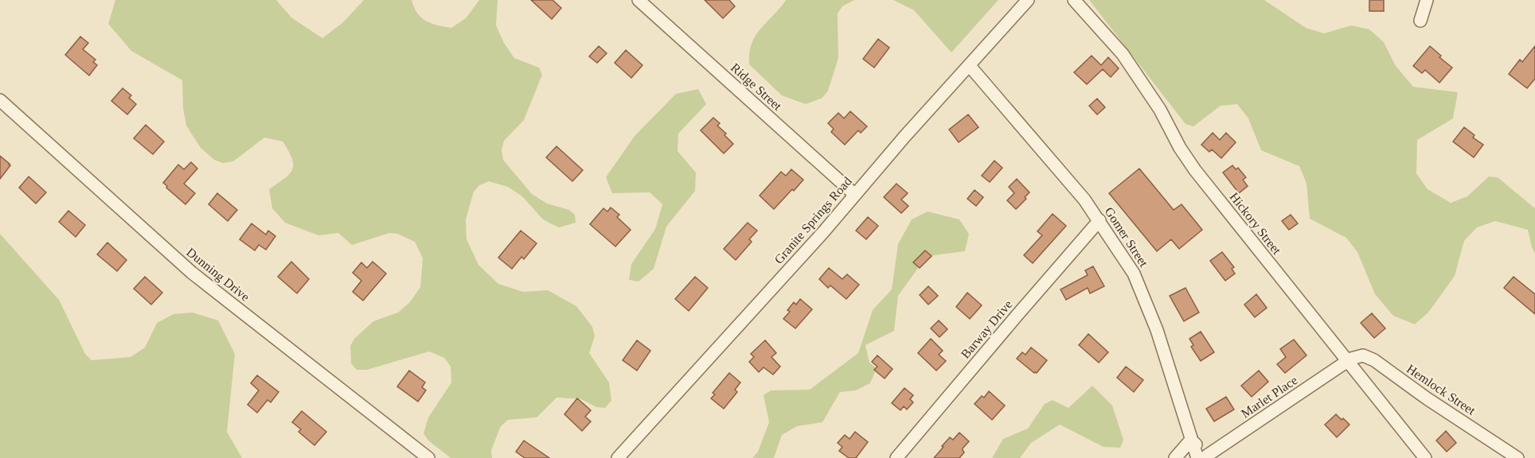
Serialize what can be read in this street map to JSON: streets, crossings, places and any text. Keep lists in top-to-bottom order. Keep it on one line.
{"streets":{"street":["Ridge Street","Granite Springs Road","Hickory Street","Gomer Street","Dunning Drive","Barway Drive","Hemlock Street","Marlet Place"]},"crossings":[["Ridge Street","Granite Springs Road"],["Granite Springs Road","Gomer Street"],["Hickory Street","Hemlock Street"],["Hickory Street","Marlet Place"],["Gomer Street","Barway Drive"],["Gomer Street","Marlet Place"],["Hemlock Street","Marlet Place"]]}
